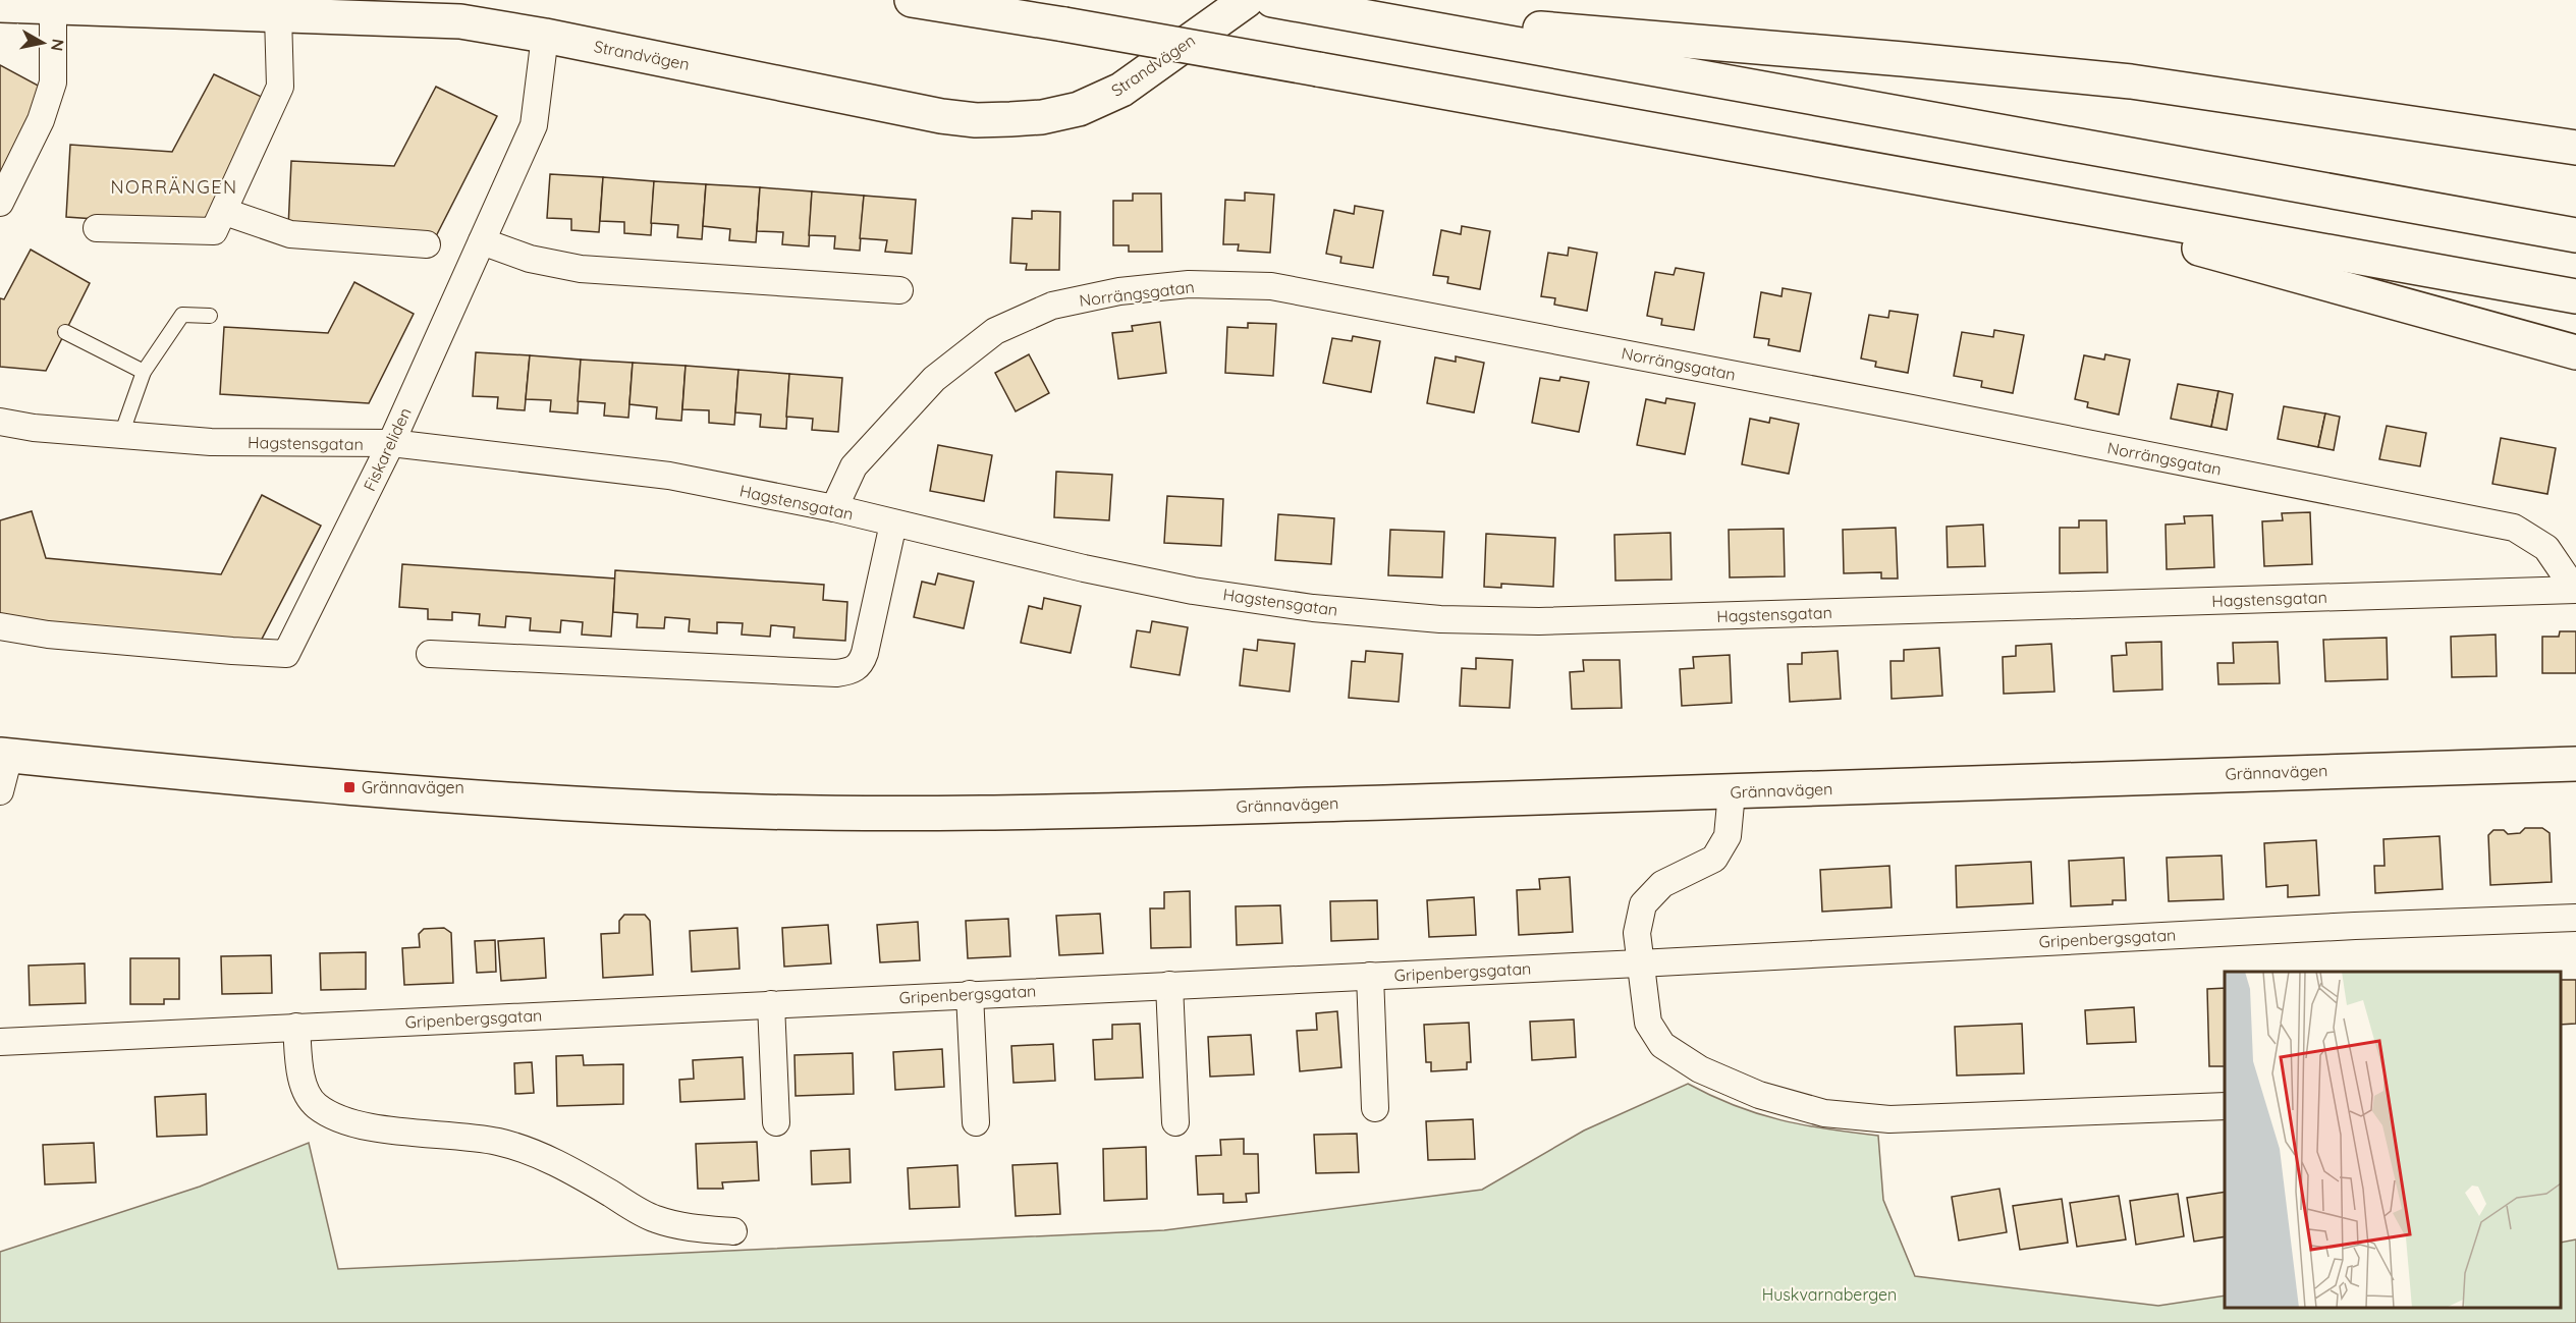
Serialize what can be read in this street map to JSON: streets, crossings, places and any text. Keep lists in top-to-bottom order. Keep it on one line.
{"streets":{"main road":["Strandvägen","Grännavägen"],"street":["Norrängsgatan","Hagstensgatan","Fiskareliden","Gripenbergsgatan"]},"crossings":[["Strandvägen","Fiskareliden"],["Norrängsgatan","Hagstensgatan"],["Hagstensgatan","Fiskareliden"]],"districts":["NORRÄNGEN"],"parks":["Huskvarnabergen"],"places":{"transit":["Grännavägen"]},"north":"right"}
